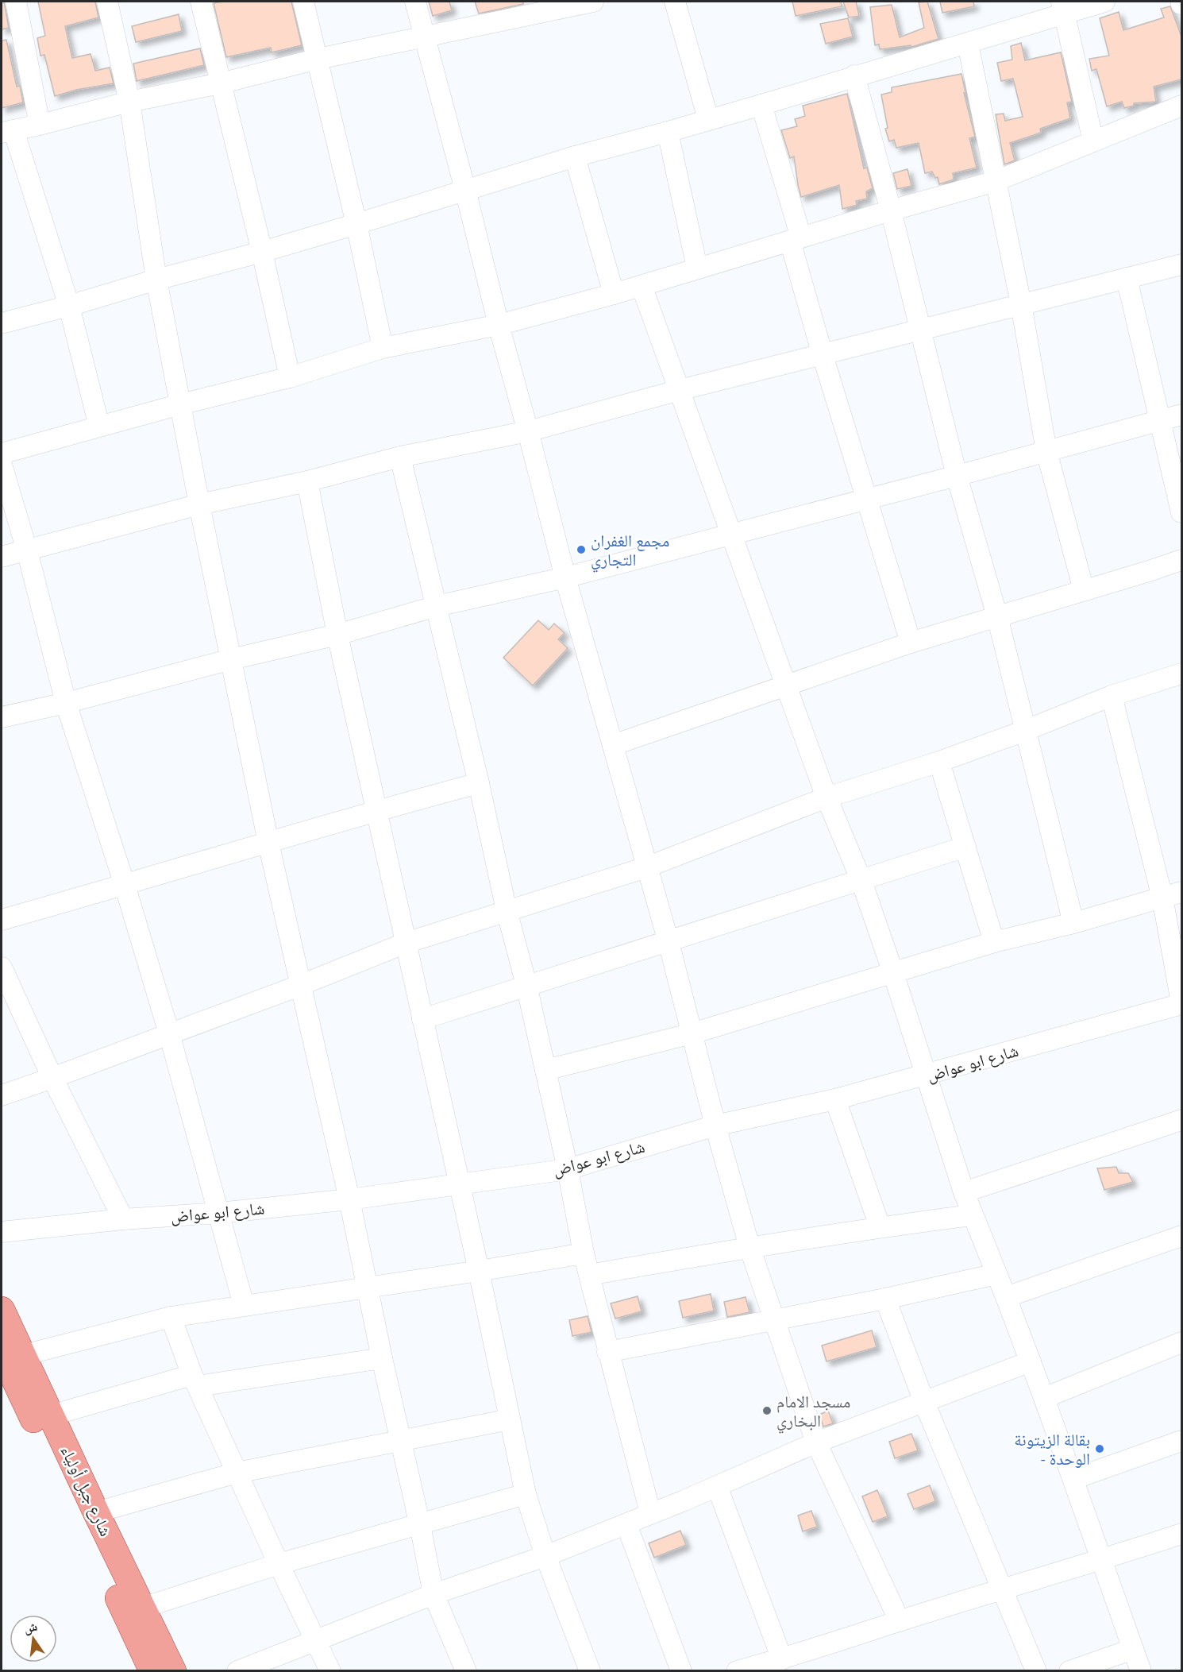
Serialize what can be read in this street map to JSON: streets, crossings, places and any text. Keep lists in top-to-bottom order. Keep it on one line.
{"streets":{"main road":["شارع جبل أولياء"],"street":["شارع ابو عواض"]},"places":["مجمع الغفران التجاري","مسجد الامام البخاري","بقالة الزيتونة - الوحدة"],"north":"top"}
